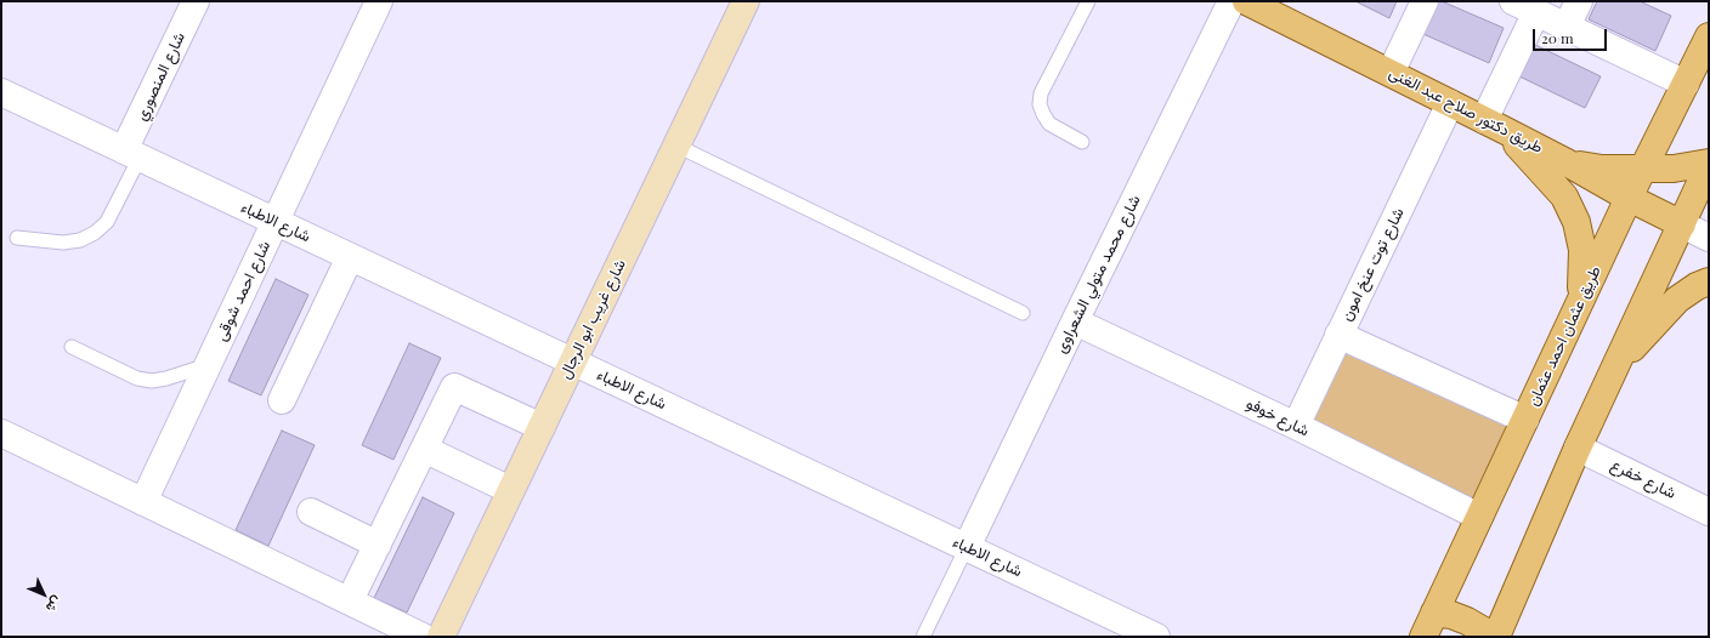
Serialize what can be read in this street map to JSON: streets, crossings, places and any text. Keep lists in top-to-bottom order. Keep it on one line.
{"streets":{"main road":["طريق دكتور صلاح عبد الغنى","شارع غريب ابو الرجال","طريق عثمان احمد عثمان"],"street":["شارع المنصوري","شارع الاطباء","شارع توت عنخ امون","شارع محمد متولي الشعراوى","شارع احمد شوقى","شارع خوفو","شارع خفرع"]},"crossings":[["شارع المنصوري","شارع الاطباء"],["طريق دكتور صلاح عبد الغنى","شارع توت عنخ امون"],["طريق دكتور صلاح عبد الغنى","طريق عثمان احمد عثمان"],["شارع الاطباء","شارع محمد متولي الشعراوى"],["شارع الاطباء","شارع احمد شوقى"],["شارع الاطباء","شارع غريب ابو الرجال"],["شارع توت عنخ امون","شارع خوفو"],["شارع محمد متولي الشعراوى","شارع خوفو"],["طريق عثمان احمد عثمان","شارع خوفو"]],"scale_bar":"20 m","north":"bottom right"}
